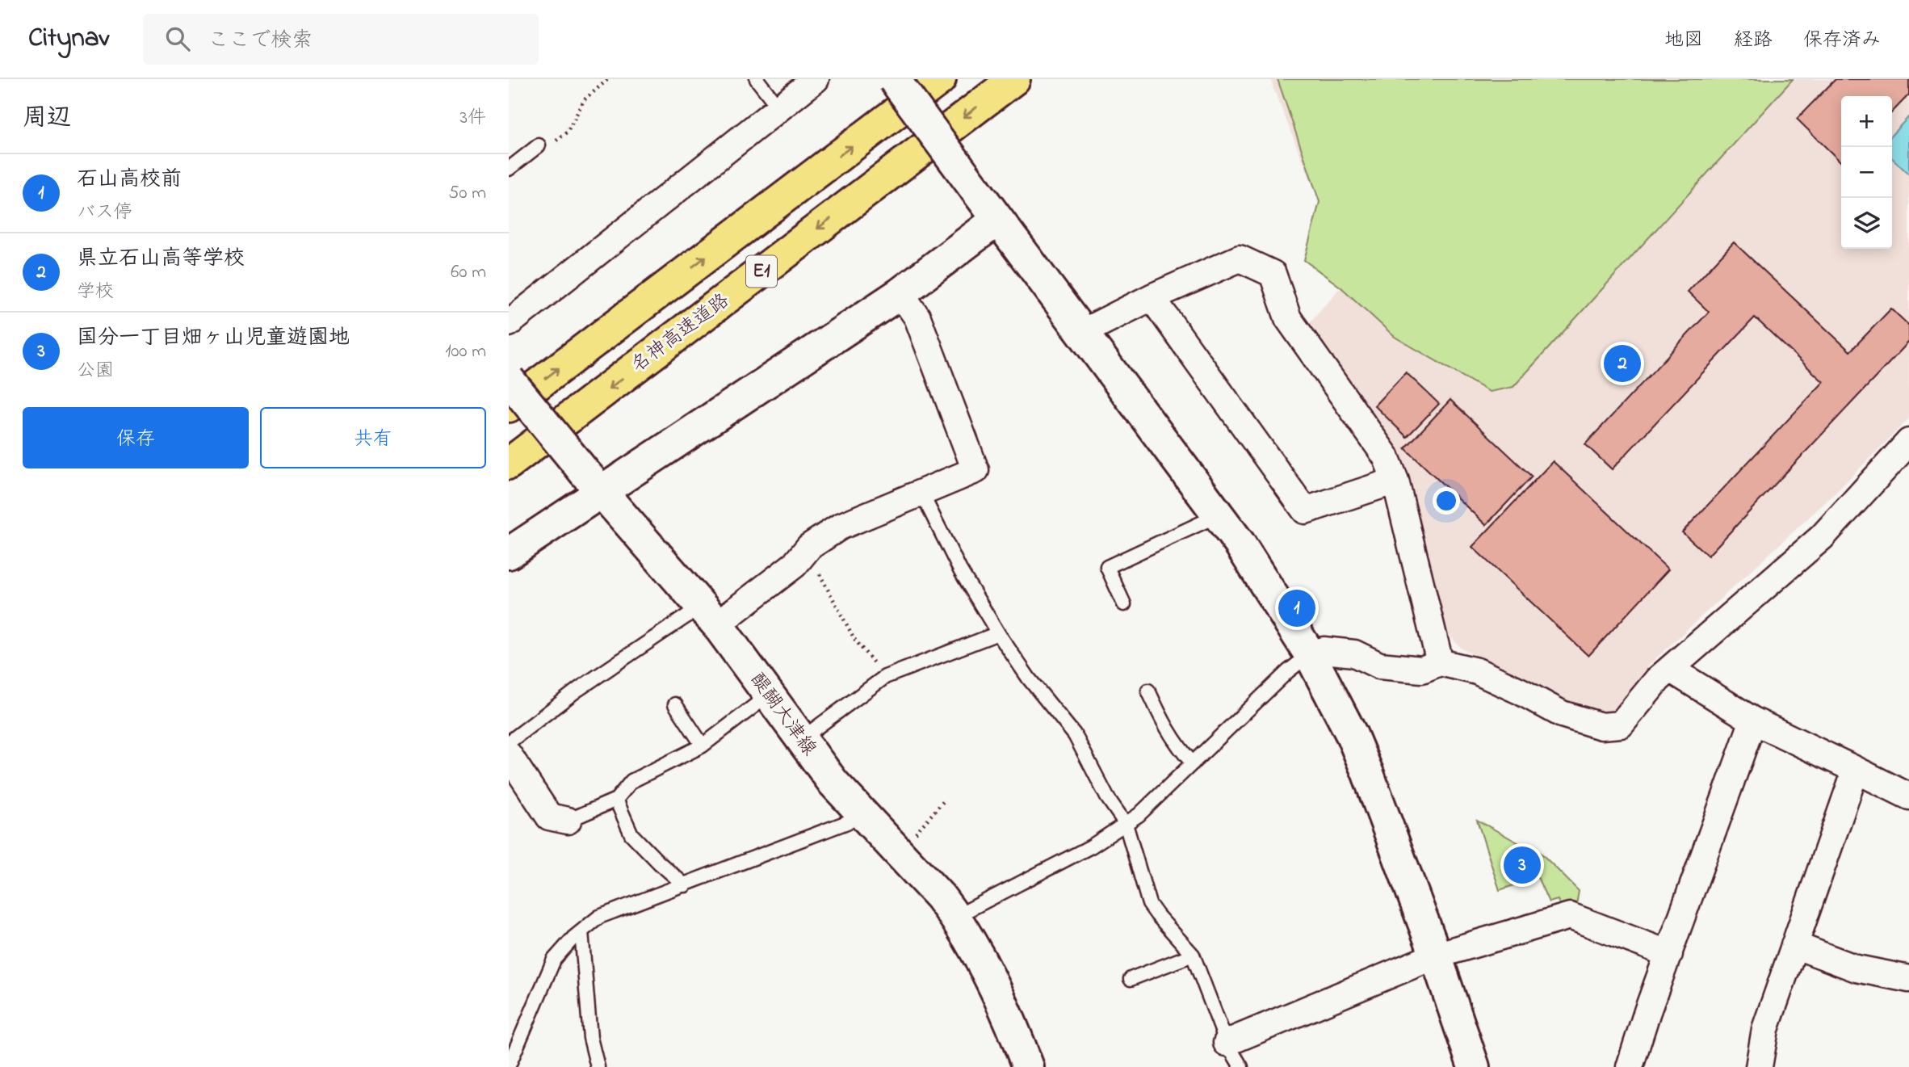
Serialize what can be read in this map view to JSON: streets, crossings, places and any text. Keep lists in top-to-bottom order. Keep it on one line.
{"streets":{"highway":["E1","名神高速道路"],"street":["醍醐大津線"]},"page":{"header":"Citynav","search":"ここで検索","nav":["地図","経路","保存済み"],"heading":["周辺","3件"],"map_buttons":["+","−"],"list":[{"mark":"1","name":"石山高校前","note":"バス停","value":"50 m"},{"mark":"2","name":"県立石山高等学校","note":"学校","value":"60 m"},{"mark":"3","name":"国分一丁目畑ヶ山児童遊園地","note":"公園","value":"100 m"}],"pins":["2","1","3"],"buttons":["保存","共有"]}}
